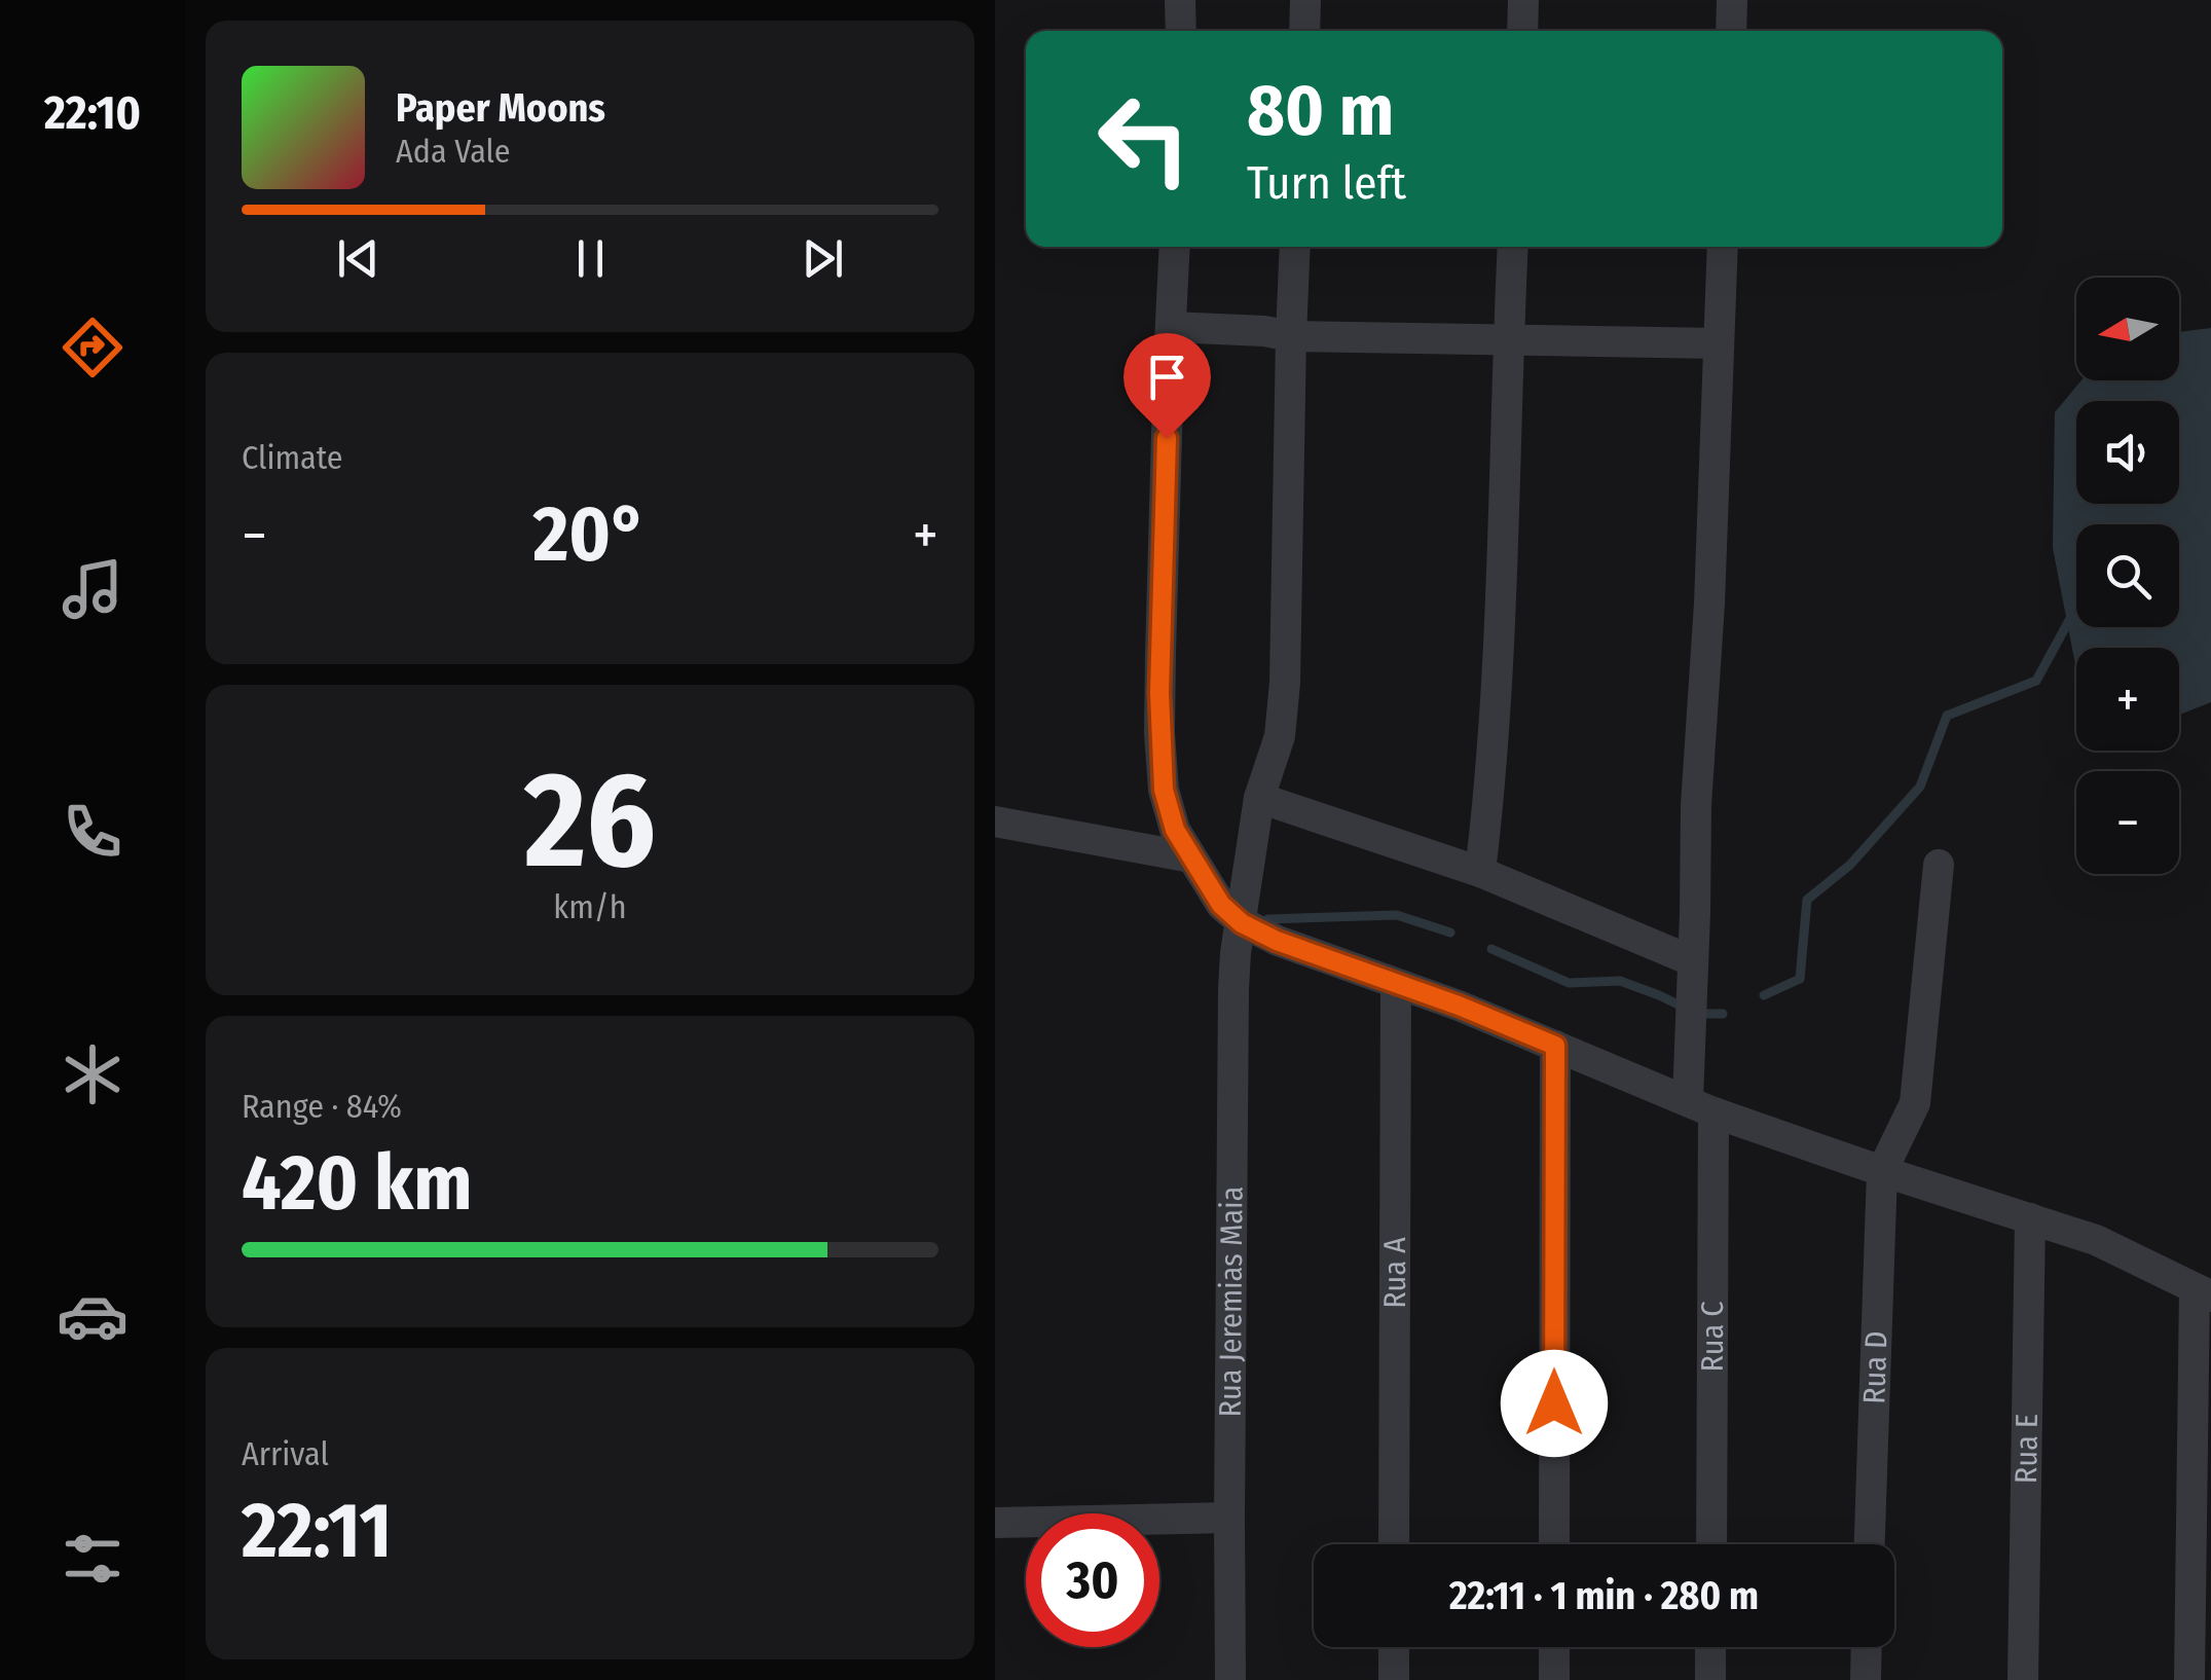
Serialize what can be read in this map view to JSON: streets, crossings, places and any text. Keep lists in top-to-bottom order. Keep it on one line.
{"streets":{"street":["Rua A","Rua Jeremias Maia","Rua C","Rua D","Rua E"]},"north":"left","page":{"tabs":"22:10","turn":["80 m","Turn left"],"song":["Paper Moons","Ada Vale"],"map_buttons":["+","−"],"tile":["Climate",["26","km/h"],["Range · 84%","420 km"],["Arrival","22:11"]],"heat":["−","20°","+"],"limit":"30","trip":"22:11 · 1 min · 280 m"}}
